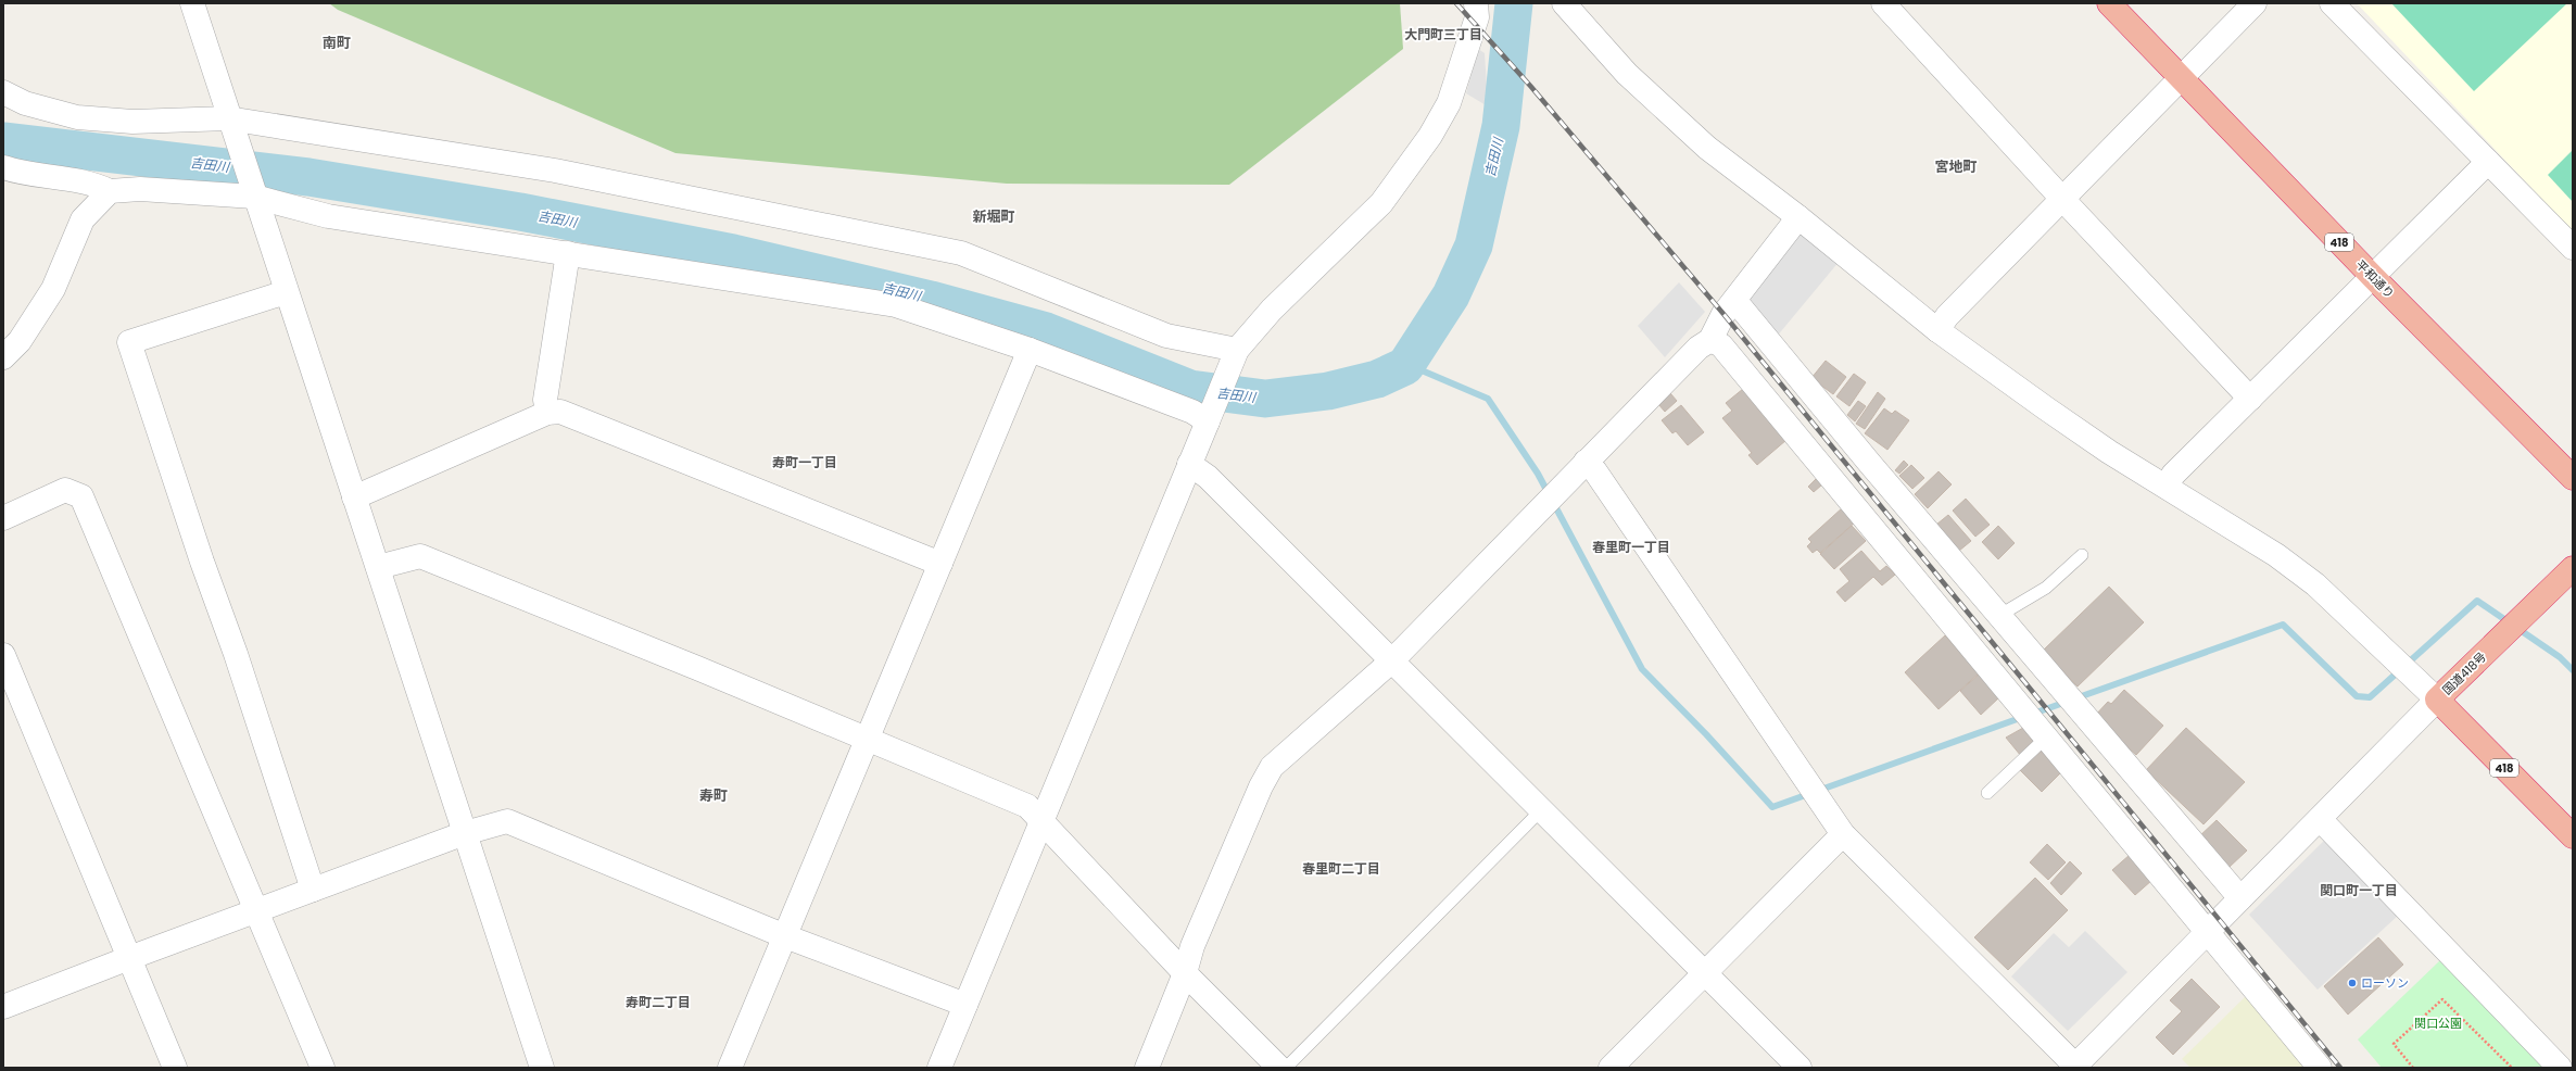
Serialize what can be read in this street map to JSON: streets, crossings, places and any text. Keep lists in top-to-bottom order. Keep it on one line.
{"streets":{"highway":["418","平和通り","国道418号"]},"districts":["大門町三丁目","南町","宮地町","新堀町","寿町一丁目","春里町一丁目","寿町","春里町二丁目","関口町一丁目","寿町二丁目"],"water":["吉田川"],"parks":["関口公園"],"places":["ローソン"]}
